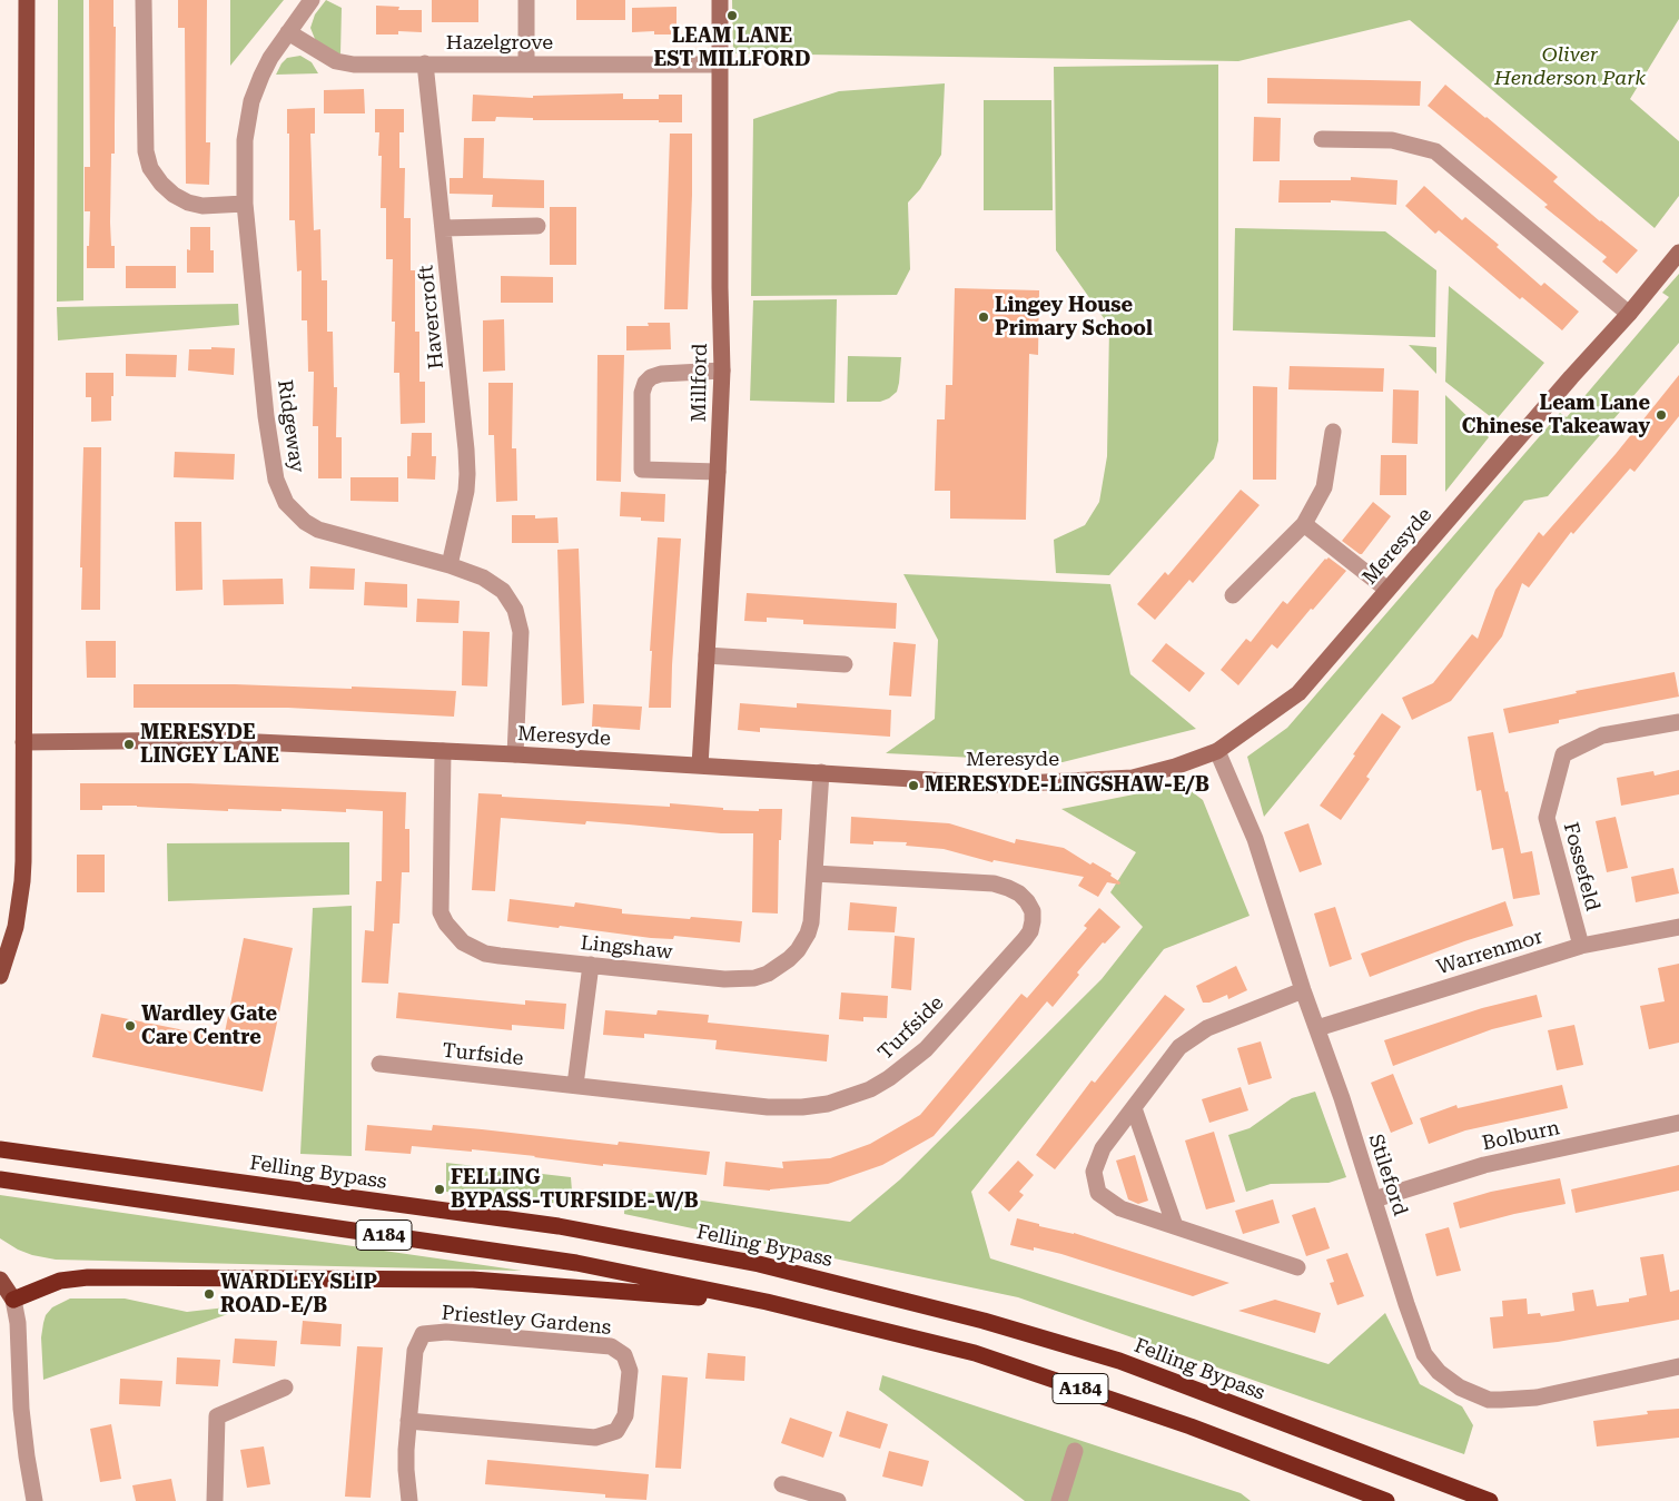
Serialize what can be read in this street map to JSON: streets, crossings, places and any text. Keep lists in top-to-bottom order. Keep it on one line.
{"streets":{"highway":["Felling Bypass","A184"],"street":["Hazelgrove","Havercroft","Millford","Ridgeway","Meresyde","Fossefeld","Lingshaw","Warrenmor","Turfside","Bolburn","Stileford","Priestley Gardens"]},"crossings":[["Hazelgrove","Havercroft"],["Hazelgrove","Millford"],["Hazelgrove","Ridgeway"],["Havercroft","Ridgeway"],["Millford","Meresyde"],["Ridgeway","Meresyde"],["Meresyde","Lingshaw"],["Meresyde","Stileford"],["Fossefeld","Warrenmor"],["Lingshaw","Turfside"],["Warrenmor","Stileford"],["Bolburn","Stileford"]],"parks":["Oliver Henderson Park"],"places":["LEAM LANE EST MILLFORD","Lingey House Primary School","Leam Lane Chinese Takeaway","MERESYDE LINGEY LANE","MERESYDE-LINGSHAW-E/B","Wardley Gate Care Centre","FELLING BYPASS-TURFSIDE-W/B","WARDLEY SLIP ROAD-E/B"]}
